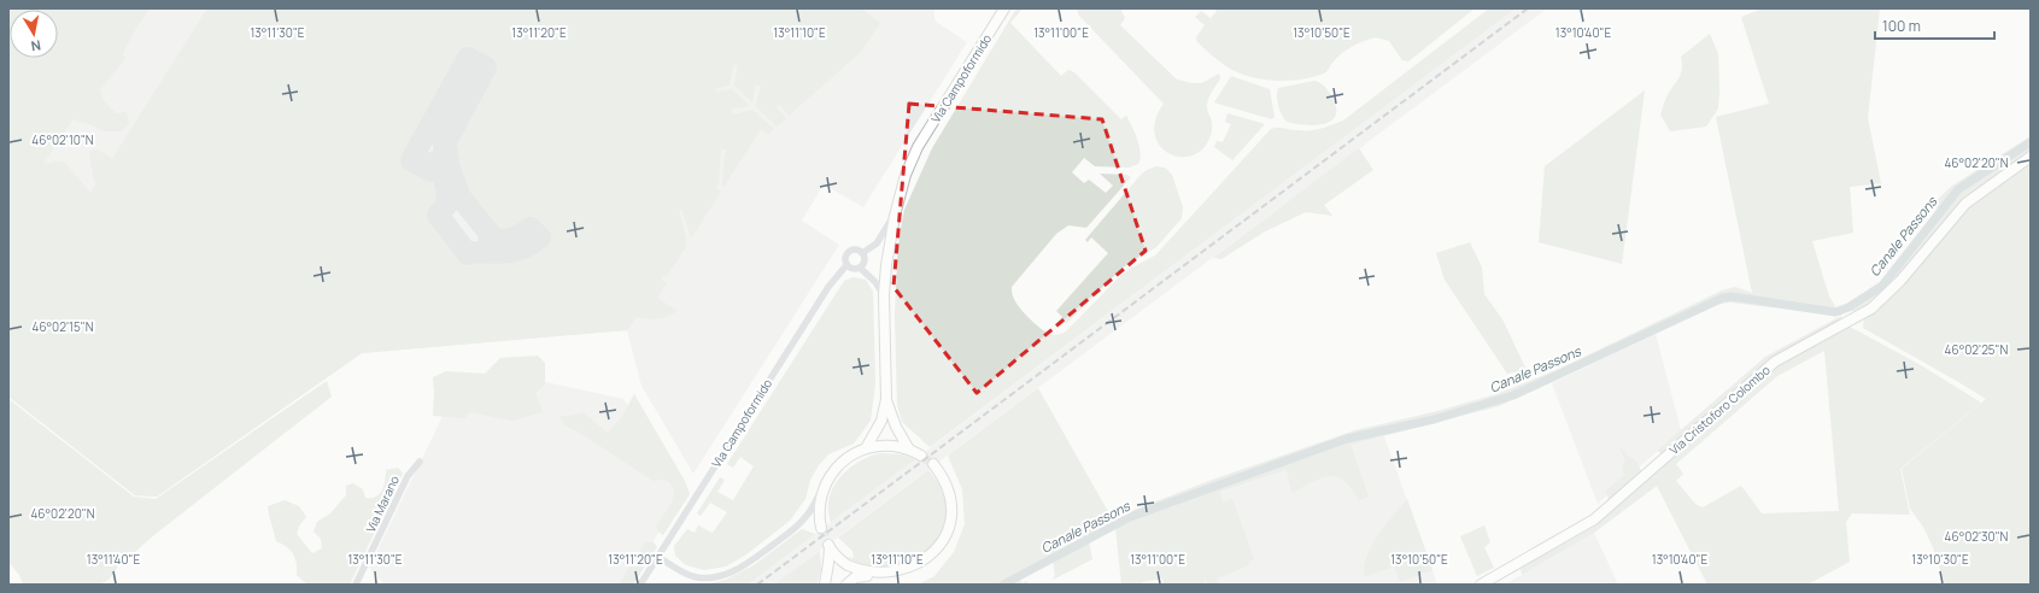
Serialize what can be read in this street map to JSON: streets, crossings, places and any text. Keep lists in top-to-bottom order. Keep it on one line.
{"streets":{"main road":["Via Campoformido","Via Cristoforo Colombo"],"street":["Via Marano"]},"water":["Canale Passons"],"scale_bar":"100 m","north":"bottom","coordinates":["13°11'30\"E","13°11'20\"E","13°11'10\"E","13°11'00\"E","13°10'50\"E","13°10'40\"E","46°02'10\"N","46°02'20\"N","46°02'15\"N","46°02'25\"N","46°02'30\"N","13°11'40\"E","13°10'30\"E"]}
